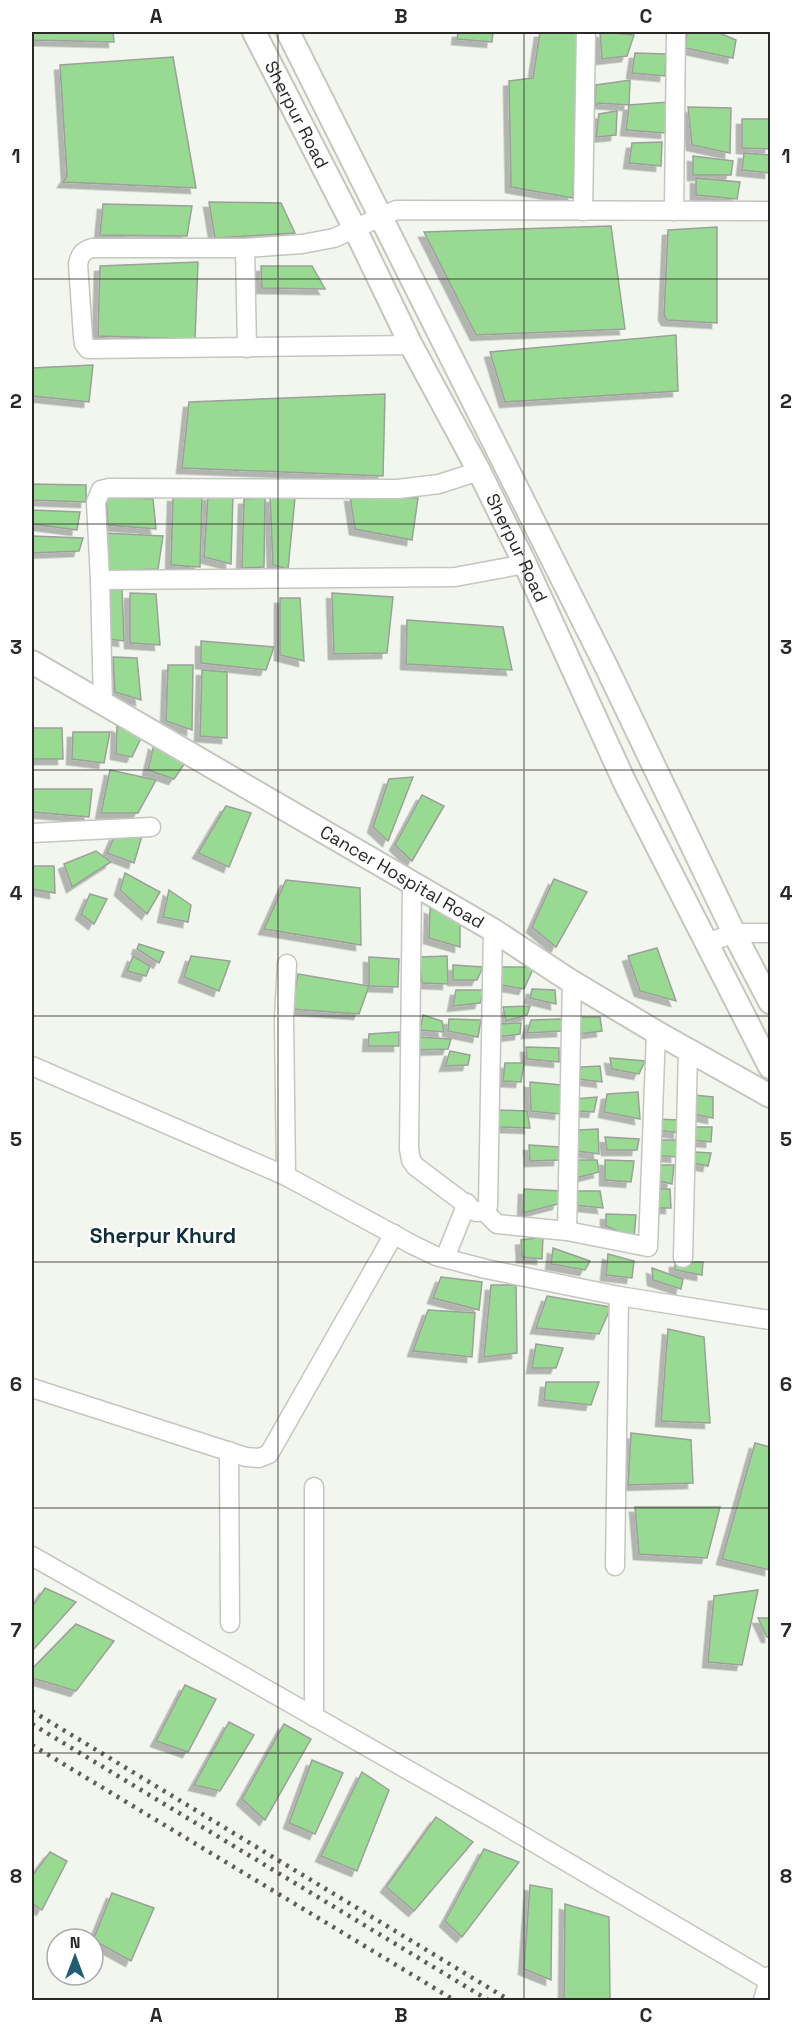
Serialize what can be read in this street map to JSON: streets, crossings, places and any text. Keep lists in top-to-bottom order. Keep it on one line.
{"streets":{"street":["Sherpur Road","Cancer Hospital Road"]},"districts":["Sherpur Khurd"],"north":"top","grid":{"columns":["A","B","C"],"rows":["1","2","3","4","5","6","7","8"]}}
